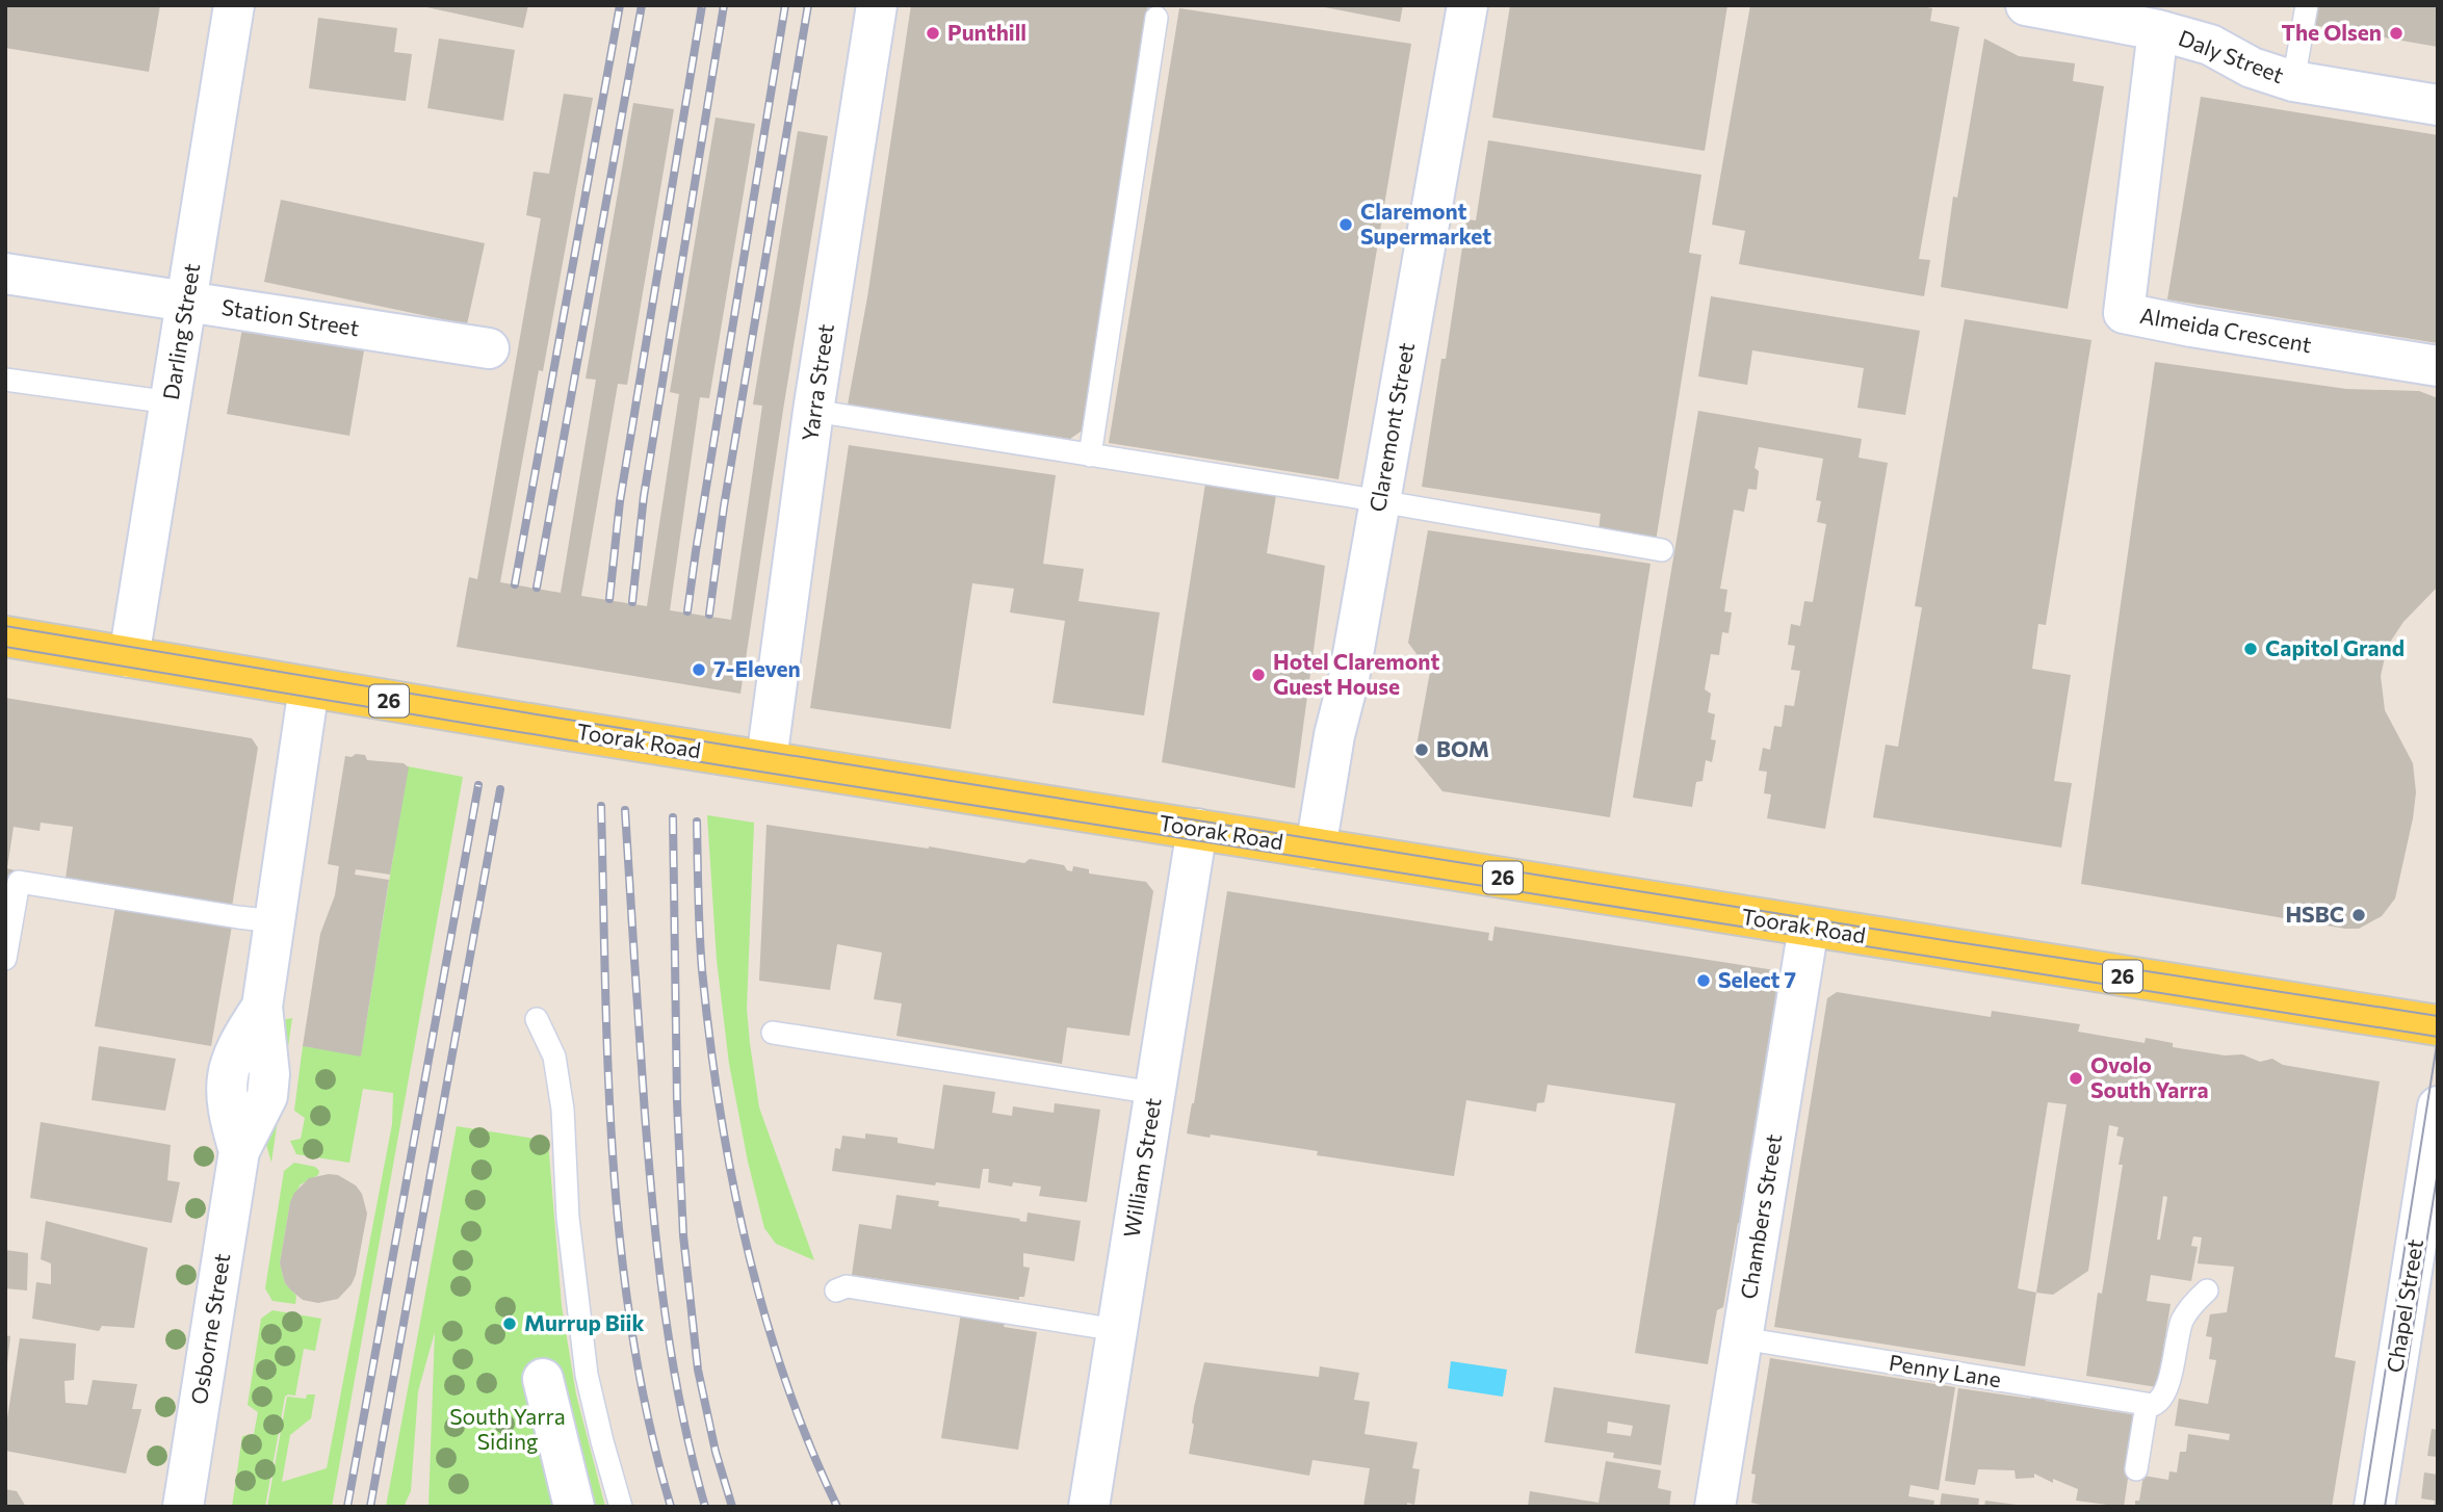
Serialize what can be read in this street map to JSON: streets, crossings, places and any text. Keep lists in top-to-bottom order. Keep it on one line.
{"streets":{"main road":["26","Toorak Road"],"street":["Daly Street","Station Street","Almeida Crescent","Darling Street","Yarra Street","Claremont Street","William Street","Chambers Street","Chapel Street","Osborne Street"],"lane":["Penny Lane"]},"crossings":[["Daly Street","Almeida Crescent"],["Station Street","Darling Street"],["Darling Street","Toorak Road"],["Yarra Street","Toorak Road"],["Claremont Street","Toorak Road"],["Toorak Road","William Street"],["Toorak Road","Chambers Street"],["Toorak Road","Osborne Street"],["Chambers Street","Penny Lane"]],"parks":["South Yarra Siding"],"places":["Punthill","The Olsen","Claremont Supermarket","Capitol Grand","7-Eleven","Hotel Claremont Guest House","BOM","HSBC","Select 7","Ovolo South Yarra","Murrup Biik"]}
